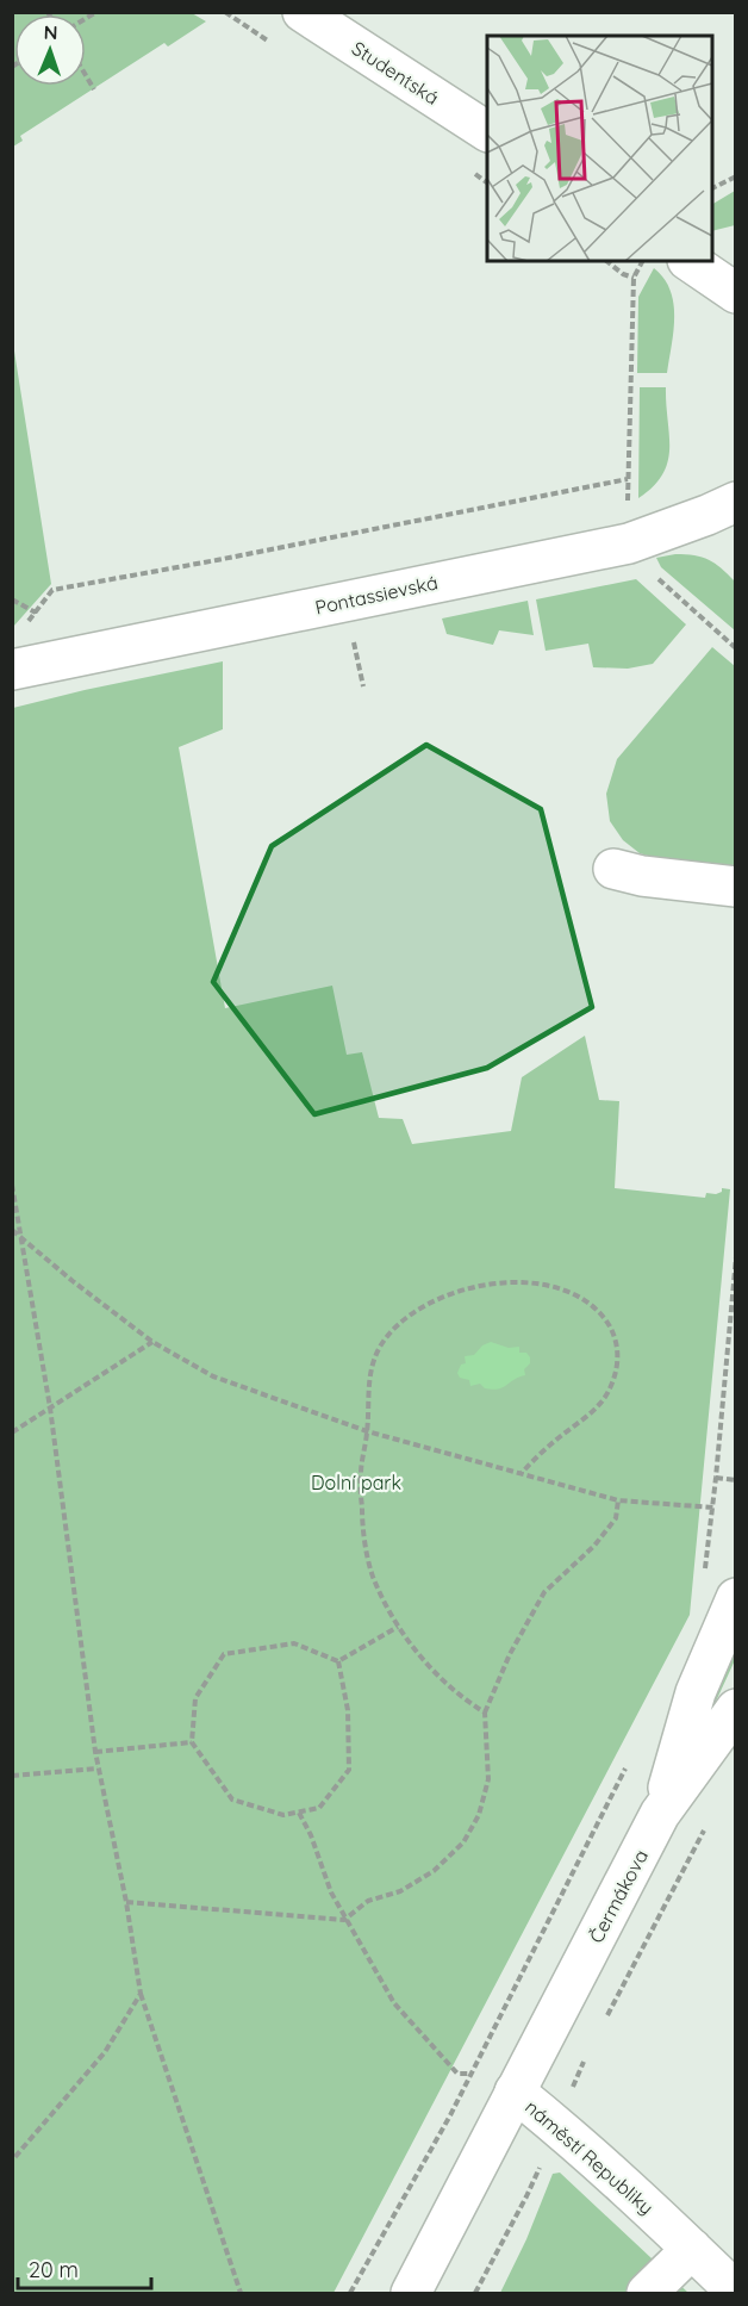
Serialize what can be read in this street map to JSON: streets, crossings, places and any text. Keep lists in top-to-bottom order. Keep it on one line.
{"streets":{"street":["Studentská","Pontassievská","Čermákova","náměstí Republiky"]},"crossings":[["Čermákova","náměstí Republiky"]],"parks":["Dolní park"],"scale_bar":"20 m","north":"top"}
